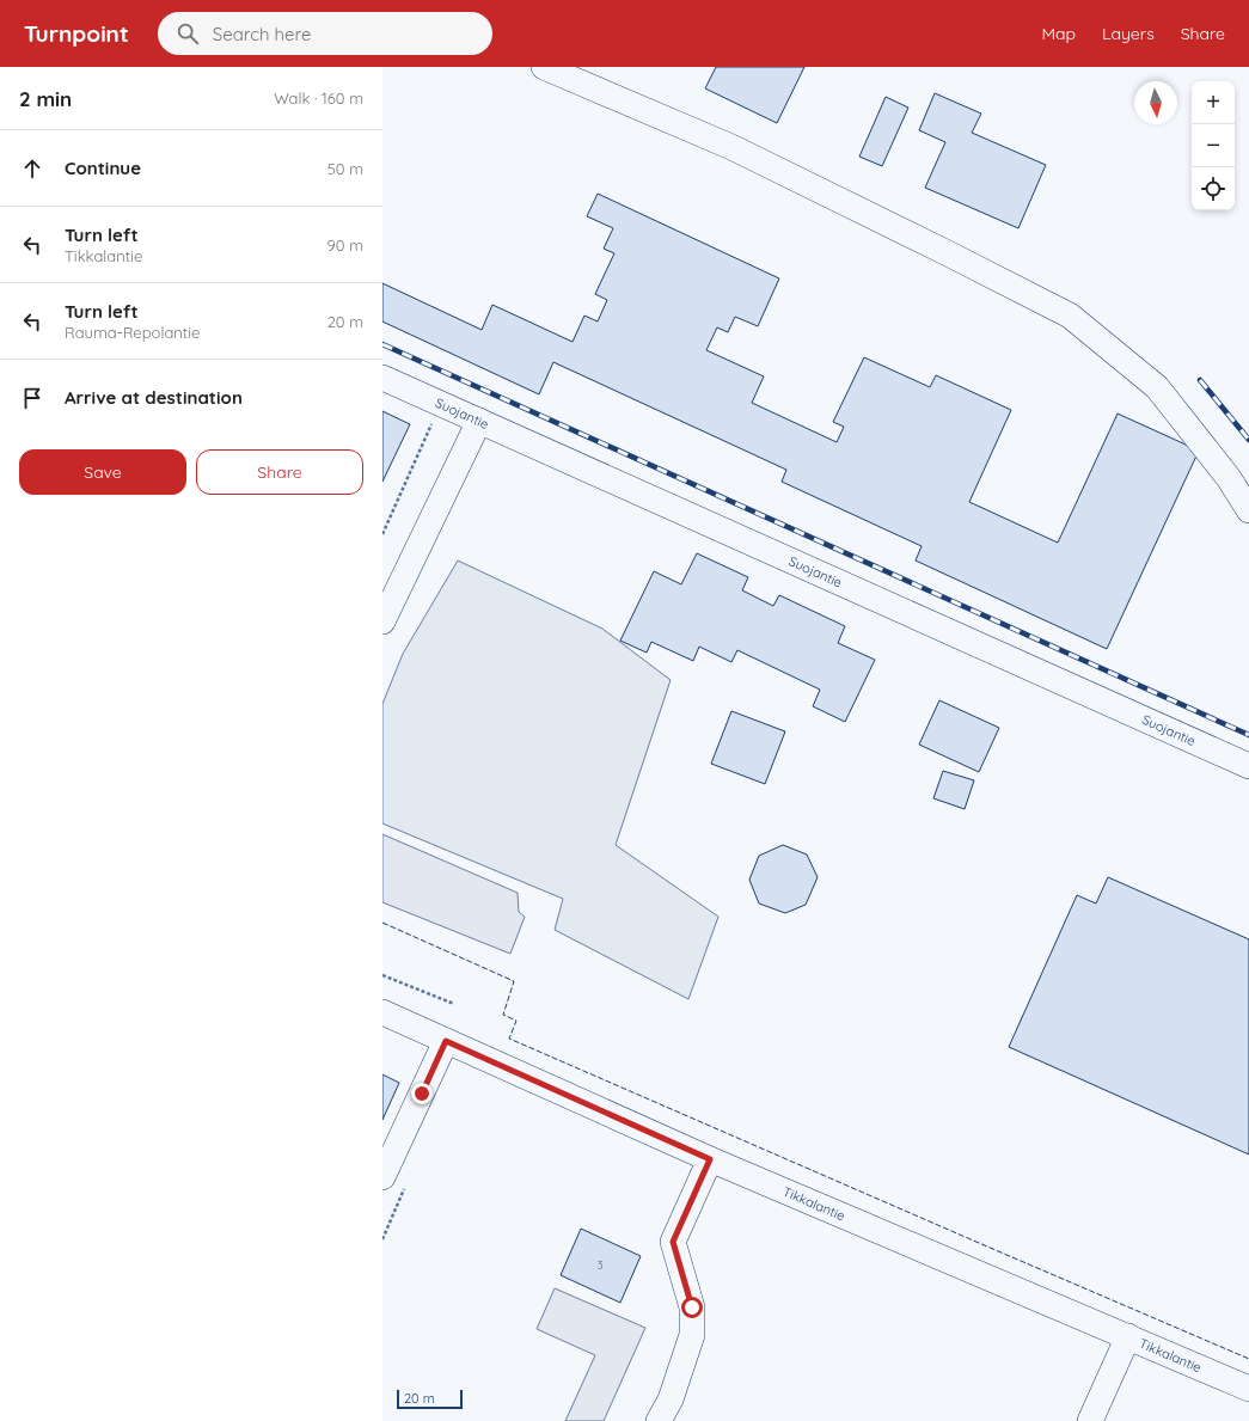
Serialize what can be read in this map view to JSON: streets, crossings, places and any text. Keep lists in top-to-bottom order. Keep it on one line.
{"streets":{"street":["Suojantie","Tikkalantie"]},"house_numbers":["3"],"scale_bar":"20 m","north":"bottom","page":{"header":"Turnpoint","search":"Search here","nav":["Map","Layers","Share"],"heading":["2 min","Walk · 160 m"],"map_buttons":["+","−"],"list":[["Continue","50 m"],["Turn left","Tikkalantie","90 m"],["Turn left","Rauma-Repolantie","20 m"],"Arrive at destination"],"buttons":["Save","Share"],"scale":"20 m"}}
